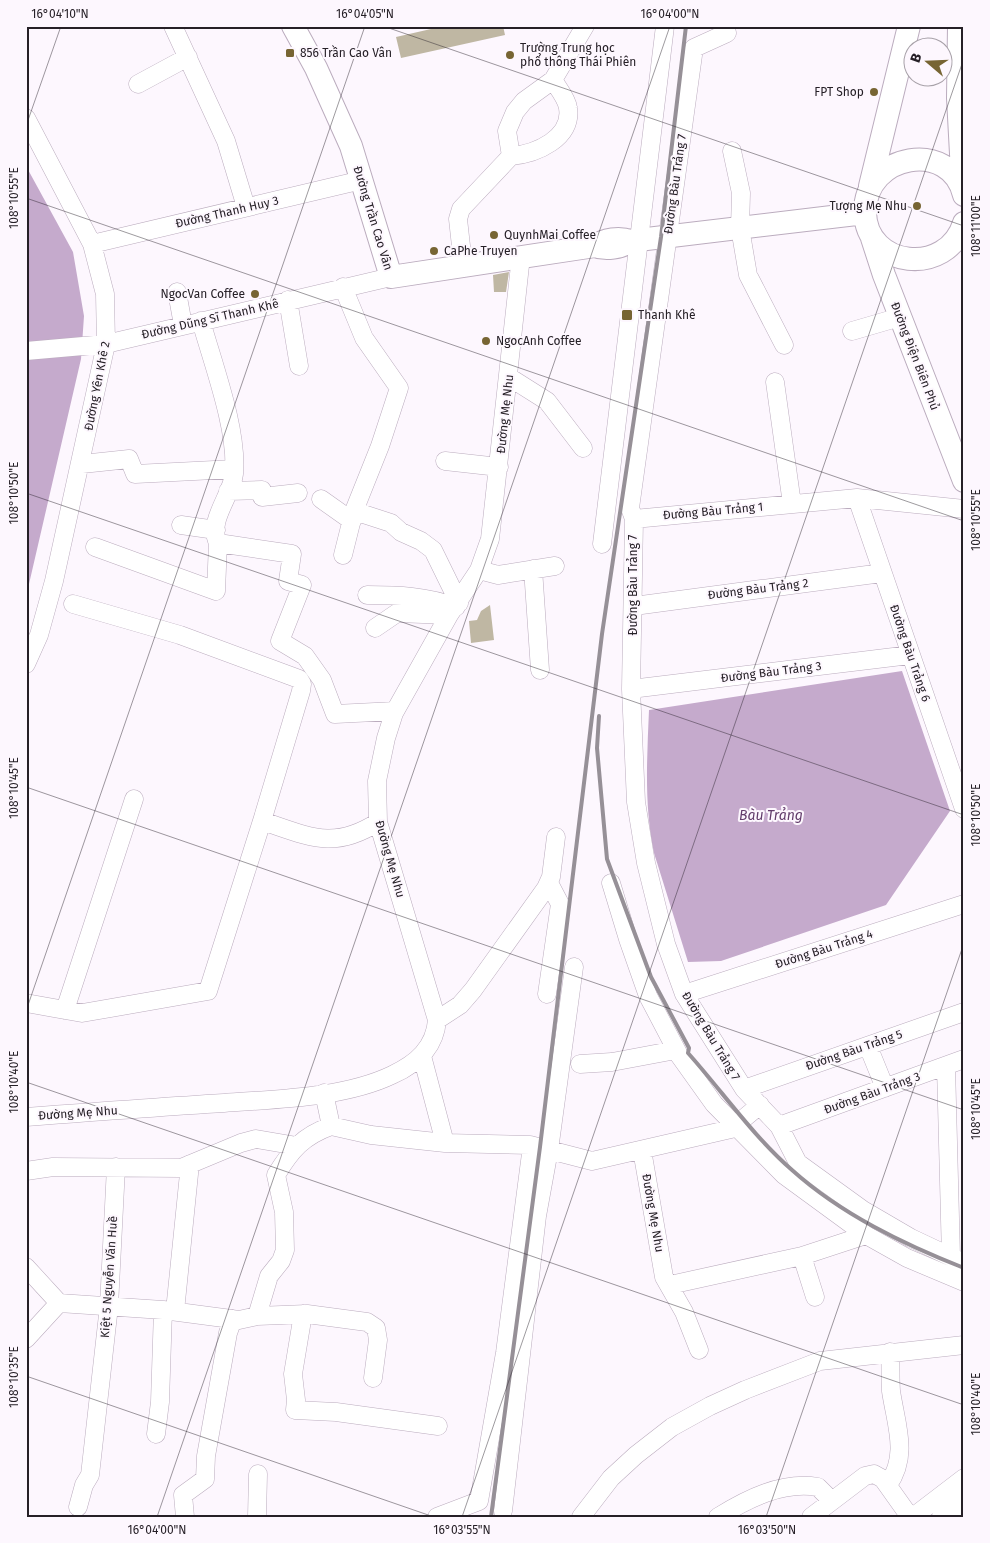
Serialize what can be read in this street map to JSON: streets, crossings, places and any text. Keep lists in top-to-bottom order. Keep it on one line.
{"streets":{"main road":["Đường Trần Cao Vân","Đường Điện Biên Phủ"],"street":["Đường Bàu Trảng 7","Đường Thanh Huy 3","Đường Dũng Sĩ Thanh Khê","Đường Yên Khê 2","Đường Mẹ Nhu","Đường Bàu Trảng 1","Đường Bàu Trảng 2","Đường Bàu Trảng 6","Đường Bàu Trảng 3","Đường Bàu Trảng 4","Đường Bàu Trảng 5","Kiệt 5 Nguyễn Văn Huề"]},"crossings":[["Đường Bàu Trảng 7","Đường Bàu Trảng 1"],["Đường Bàu Trảng 7","Đường Bàu Trảng 2"],["Đường Bàu Trảng 7","Đường Bàu Trảng 3"],["Đường Bàu Trảng 7","Đường Bàu Trảng 4"],["Đường Bàu Trảng 7","Đường Bàu Trảng 5"],["Đường Thanh Huy 3","Đường Trần Cao Vân"],["Đường Thanh Huy 3","Đường Yên Khê 2"],["Đường Trần Cao Vân","Đường Dũng Sĩ Thanh Khê"],["Đường Trần Cao Vân","Đường Mẹ Nhu"],["Đường Dũng Sĩ Thanh Khê","Đường Yên Khê 2"],["Đường Bàu Trảng 1","Đường Bàu Trảng 6"],["Đường Bàu Trảng 2","Đường Bàu Trảng 6"],["Đường Bàu Trảng 6","Đường Bàu Trảng 3"]],"water":["Bàu Trảng"],"places":{"transit":["856 Trần Cao Vân","Thanh Khê"],"other":["Trường Trung học phổ thông Thái Phiên","FPT Shop","Tượng Mẹ Nhu","QuynhMai Coffee","CaPhe Truyen","NgocVan Coffee","NgocAnh Coffee"]},"north":"left","coordinates":["16°04'10\"N","16°04'05\"N","16°04'00\"N","108°10'55\"E","108°11'00\"E","108°10'50\"E","108°10'45\"E","108°10'40\"E","108°10'35\"E","16°03'55\"N","16°03'50\"N"]}
